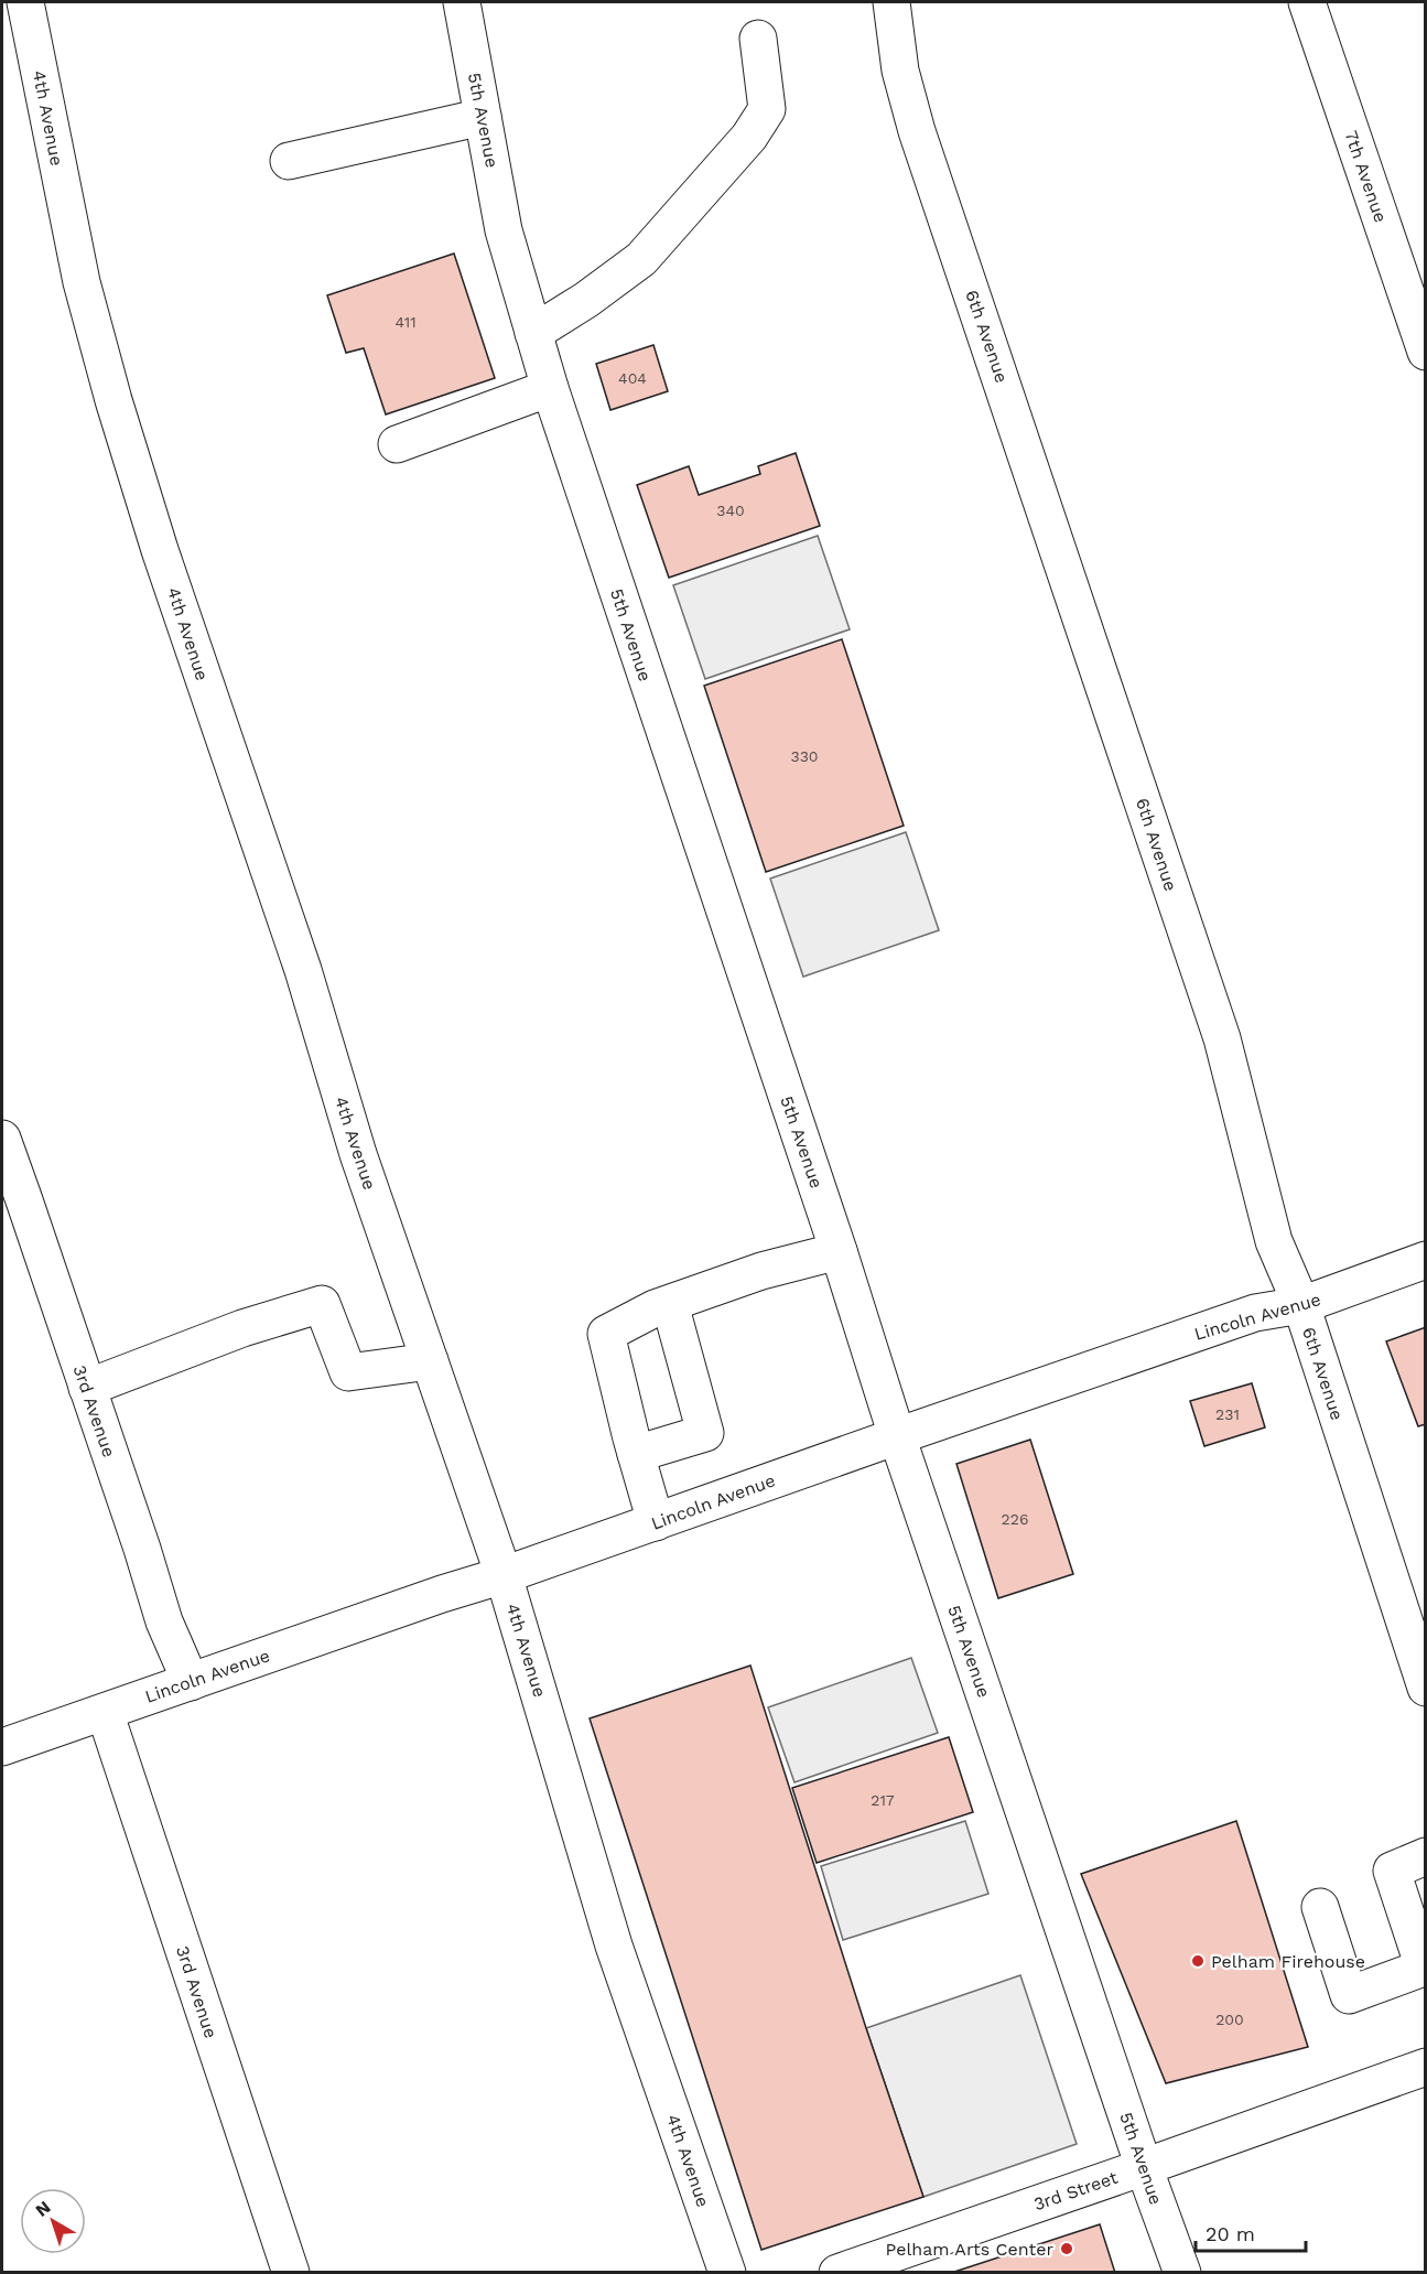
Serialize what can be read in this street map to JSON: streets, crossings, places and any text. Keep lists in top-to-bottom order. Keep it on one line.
{"streets":{"street":["4th Avenue","5th Avenue","7th Avenue","6th Avenue","Lincoln Avenue","3rd Avenue","3rd Street"]},"crossings":[["4th Avenue","Lincoln Avenue"],["5th Avenue","Lincoln Avenue"],["5th Avenue","3rd Street"],["6th Avenue","Lincoln Avenue"],["Lincoln Avenue","3rd Avenue"]],"places":["Pelham Firehouse","Pelham Arts Center"],"house_numbers":["411","404","340","330","231","226","217","200"],"scale_bar":"20 m","north":"top left"}
